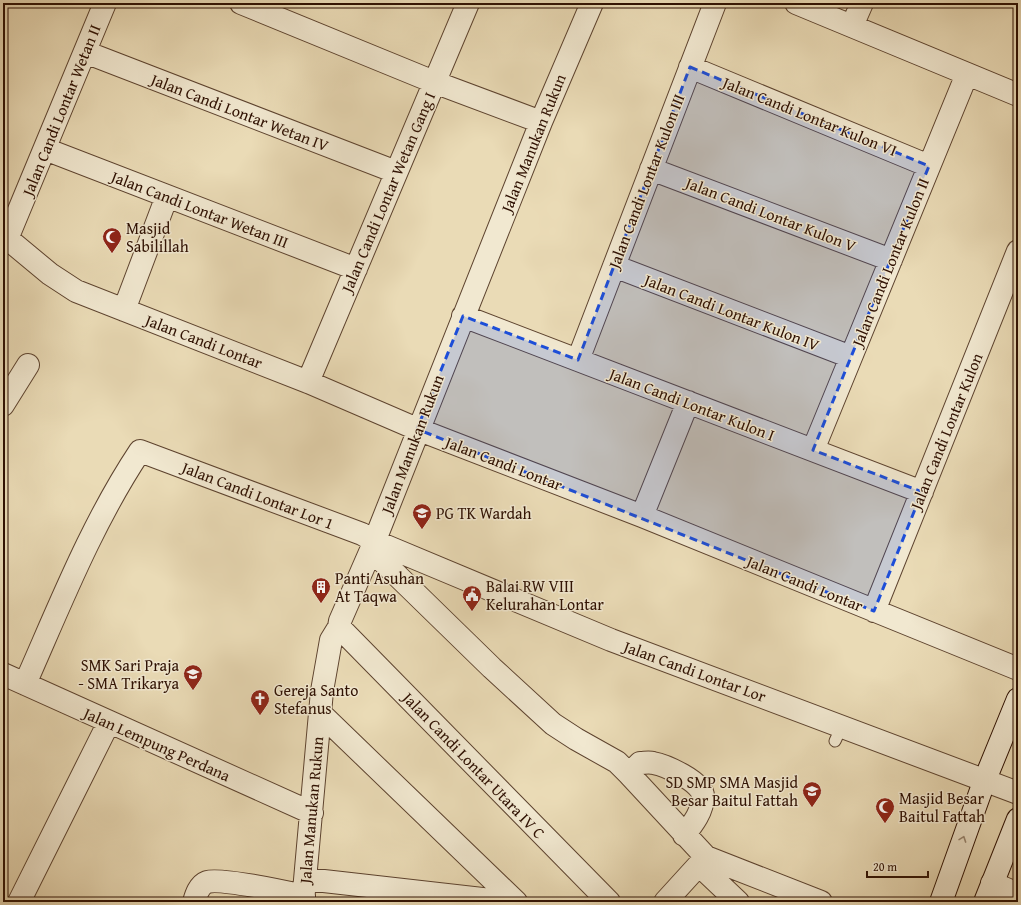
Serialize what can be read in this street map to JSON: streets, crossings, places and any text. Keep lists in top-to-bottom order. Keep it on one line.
{"streets":{"street":["Jalan Candi Lontar Wetan II","Jalan Candi Lontar Wetan IV","Jalan Candi Lontar Kulon VI","Jalan Manukan Rukun","Jalan Candi Lontar Kulon III","Jalan Candi Lontar Wetan Gang I","Jalan Candi Lontar Wetan III","Jalan Candi Lontar Kulon V","Jalan Candi Lontar Kulon II","Jalan Candi Lontar Kulon IV","Jalan Candi Lontar","Jalan Candi Lontar Kulon I","Jalan Candi Lontar Kulon","Jalan Candi Lontar Lor 1","Jalan Candi Lontar Lor","Jalan Lempung Perdana","Jalan Candi Lontar Utara IV C"]},"crossings":[["Jalan Candi Lontar Wetan II","Jalan Candi Lontar Wetan IV"],["Jalan Candi Lontar Wetan II","Jalan Candi Lontar Wetan III"],["Jalan Candi Lontar Wetan II","Jalan Candi Lontar"],["Jalan Candi Lontar Wetan IV","Jalan Candi Lontar Wetan Gang I"],["Jalan Candi Lontar Kulon VI","Jalan Candi Lontar Kulon III"],["Jalan Candi Lontar Kulon VI","Jalan Candi Lontar Kulon II"],["Jalan Manukan Rukun","Jalan Candi Lontar"],["Jalan Manukan Rukun","Jalan Candi Lontar Kulon I"],["Jalan Manukan Rukun","Jalan Candi Lontar Lor 1"],["Jalan Manukan Rukun","Jalan Candi Lontar Lor"],["Jalan Manukan Rukun","Jalan Lempung Perdana"],["Jalan Manukan Rukun","Jalan Candi Lontar Utara IV C"],["Jalan Candi Lontar Kulon III","Jalan Candi Lontar Kulon V"],["Jalan Candi Lontar Kulon III","Jalan Candi Lontar Kulon IV"],["Jalan Candi Lontar Kulon III","Jalan Candi Lontar Kulon I"],["Jalan Candi Lontar Wetan Gang I","Jalan Candi Lontar Wetan III"],["Jalan Candi Lontar Wetan Gang I","Jalan Candi Lontar"],["Jalan Candi Lontar Kulon V","Jalan Candi Lontar Kulon II"],["Jalan Candi Lontar Kulon II","Jalan Candi Lontar Kulon IV"],["Jalan Candi Lontar Kulon II","Jalan Candi Lontar Kulon I"],["Jalan Candi Lontar","Jalan Candi Lontar Kulon"],["Jalan Candi Lontar Kulon I","Jalan Candi Lontar Kulon"],["Jalan Candi Lontar Lor 1","Jalan Candi Lontar Lor"],["Jalan Candi Lontar Lor 1","Jalan Lempung Perdana"]],"places":{"mosque":["Masjid Sabilillah","Masjid Besar Baitul Fattah"],"school or university":["PG TK Wardah","SMK Sari Praja - SMA Trikarya","SD SMP SMA Masjid Besar Baitul Fattah"],"building":["Panti Asuhan At Taqwa"],"public building":["Balai RW VIII Kelurahan Lontar"],"church":["Gereja Santo Stefanus"]},"scale_bar":"20 m"}
